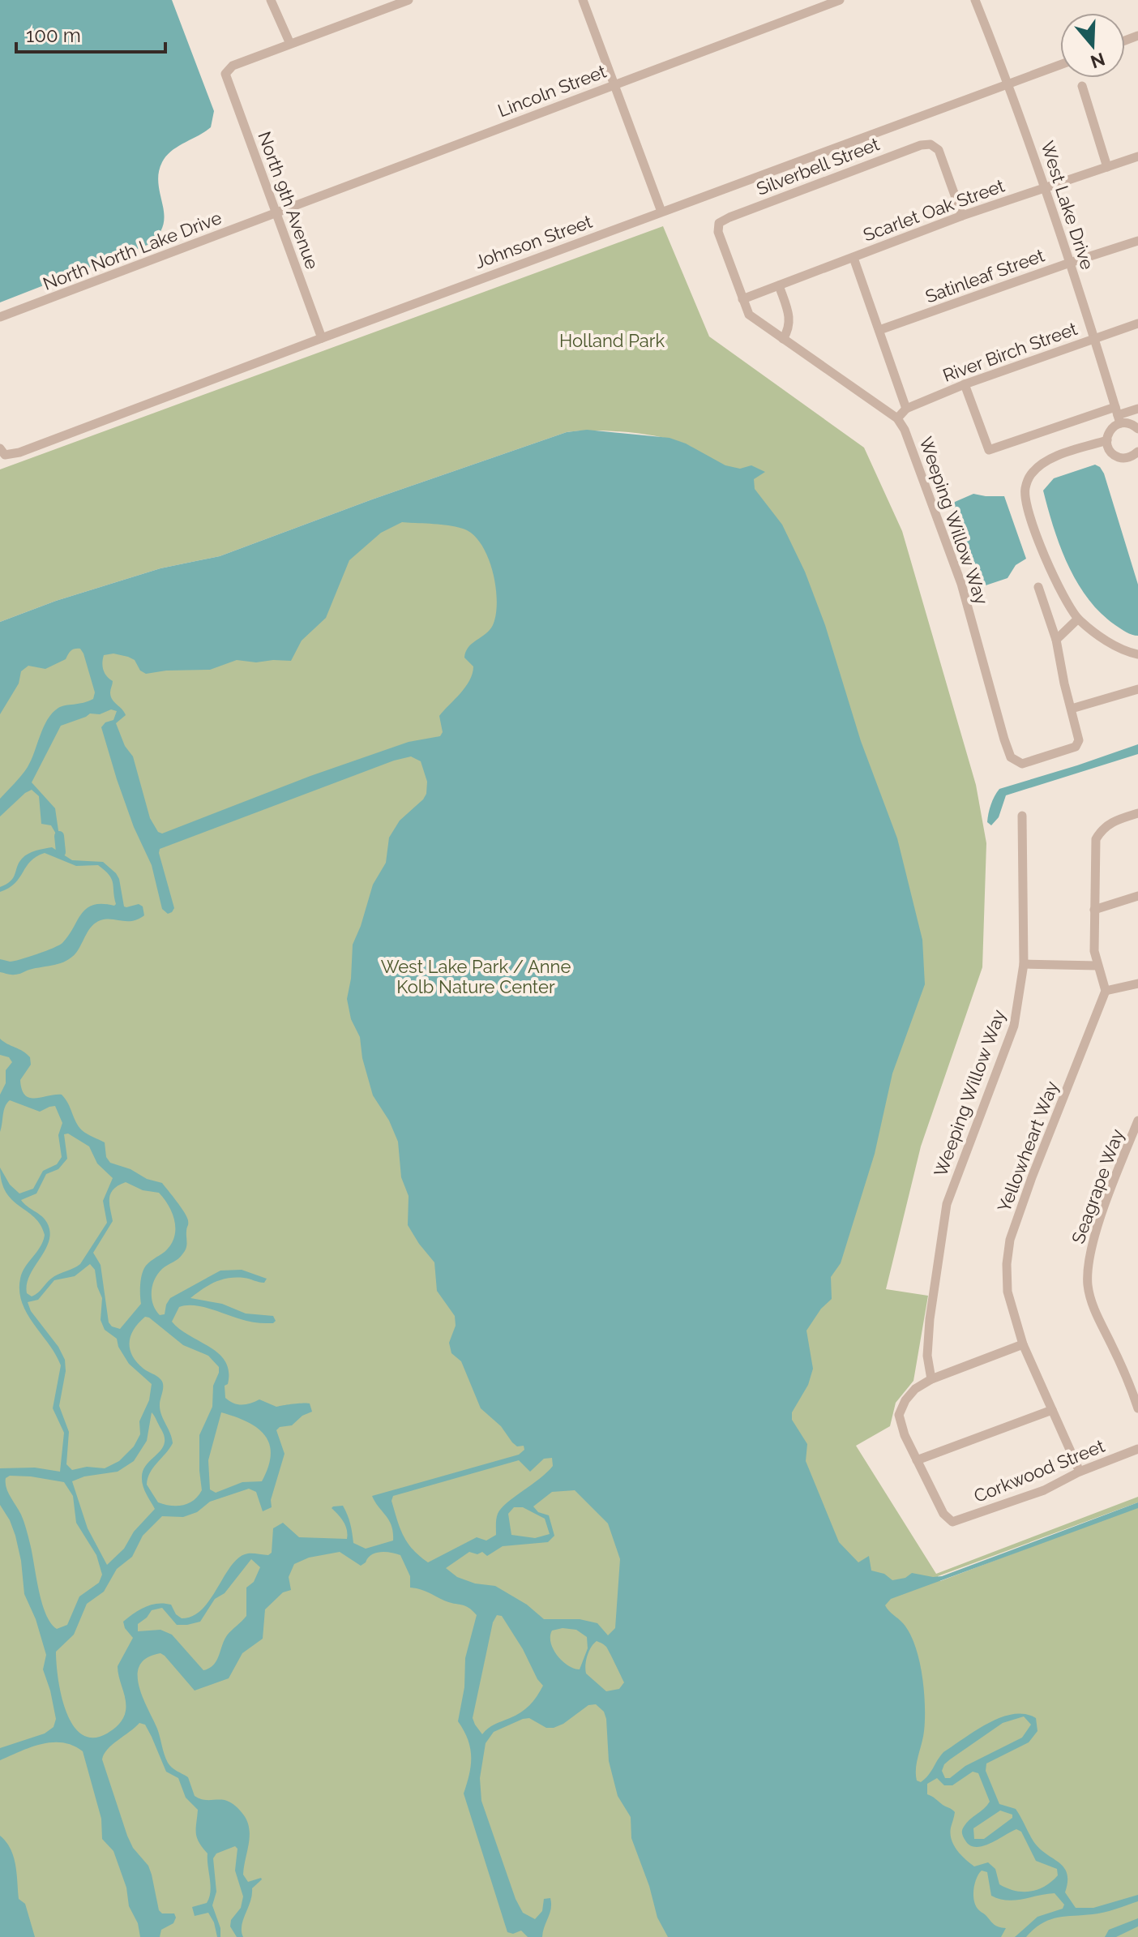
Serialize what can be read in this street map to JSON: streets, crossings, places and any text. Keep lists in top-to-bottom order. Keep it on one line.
{"streets":{"street":["Lincoln Street","Silverbell Street","North 9th Avenue","West Lake Drive","Scarlet Oak Street","Johnson Street","North North Lake Drive","Satinleaf Street","River Birch Street","Weeping Willow Way","Yellowheart Way","Seagrape Way","Corkwood Street"]},"crossings":[["Lincoln Street","North 9th Avenue"],["Lincoln Street","North North Lake Drive"],["Silverbell Street","Scarlet Oak Street"],["Silverbell Street","Weeping Willow Way"],["North 9th Avenue","Johnson Street"],["North 9th Avenue","North North Lake Drive"],["West Lake Drive","Scarlet Oak Street"],["West Lake Drive","Johnson Street"],["West Lake Drive","Satinleaf Street"],["West Lake Drive","River Birch Street"],["Scarlet Oak Street","Weeping Willow Way"],["River Birch Street","Weeping Willow Way"],["Yellowheart Way","Corkwood Street"]],"parks":["Holland Park","West Lake Park / Anne Kolb Nature Center"],"scale_bar":"100 m","north":"bottom"}
